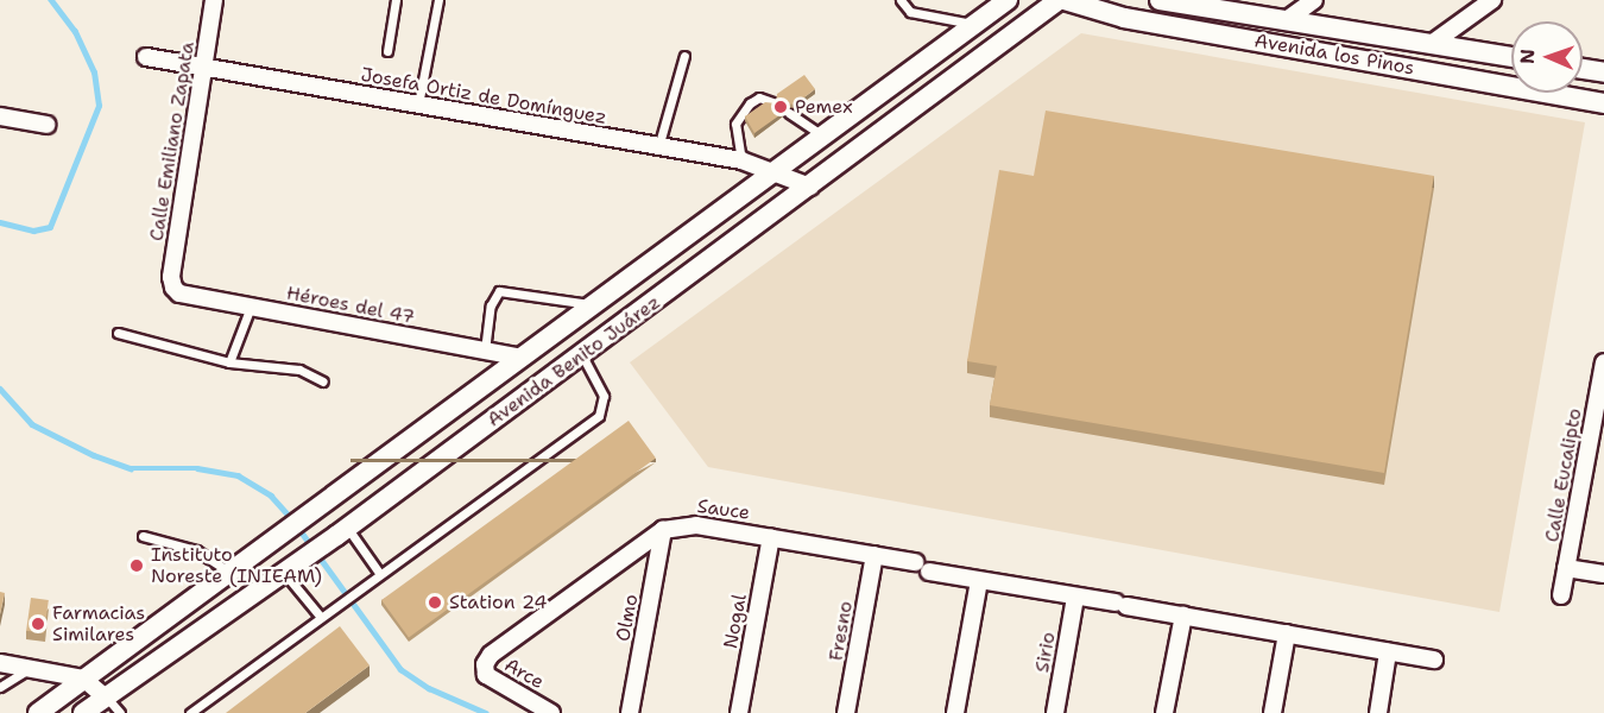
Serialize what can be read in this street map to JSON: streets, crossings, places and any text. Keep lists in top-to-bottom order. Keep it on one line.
{"streets":{"street":["Avenida los Pinos","Josefa Ortiz de Domínguez","Calle Emiliano Zapata","Héroes del 47","Avenida Benito Juárez","Calle Eucalipto","Sauce","Olmo","Nogal","Fresno","Sirio","Arce"]},"crossings":[["Josefa Ortiz de Domínguez","Calle Emiliano Zapata"],["Josefa Ortiz de Domínguez","Avenida Benito Juárez"],["Calle Emiliano Zapata","Héroes del 47"],["Héroes del 47","Avenida Benito Juárez"],["Sauce","Olmo"],["Sauce","Nogal"],["Sauce","Fresno"],["Sauce","Sirio"],["Sauce","Arce"]],"places":["Pemex","Instituto Noreste (INIEAM)","Station 24","Farmacias Similares"],"north":"left"}
